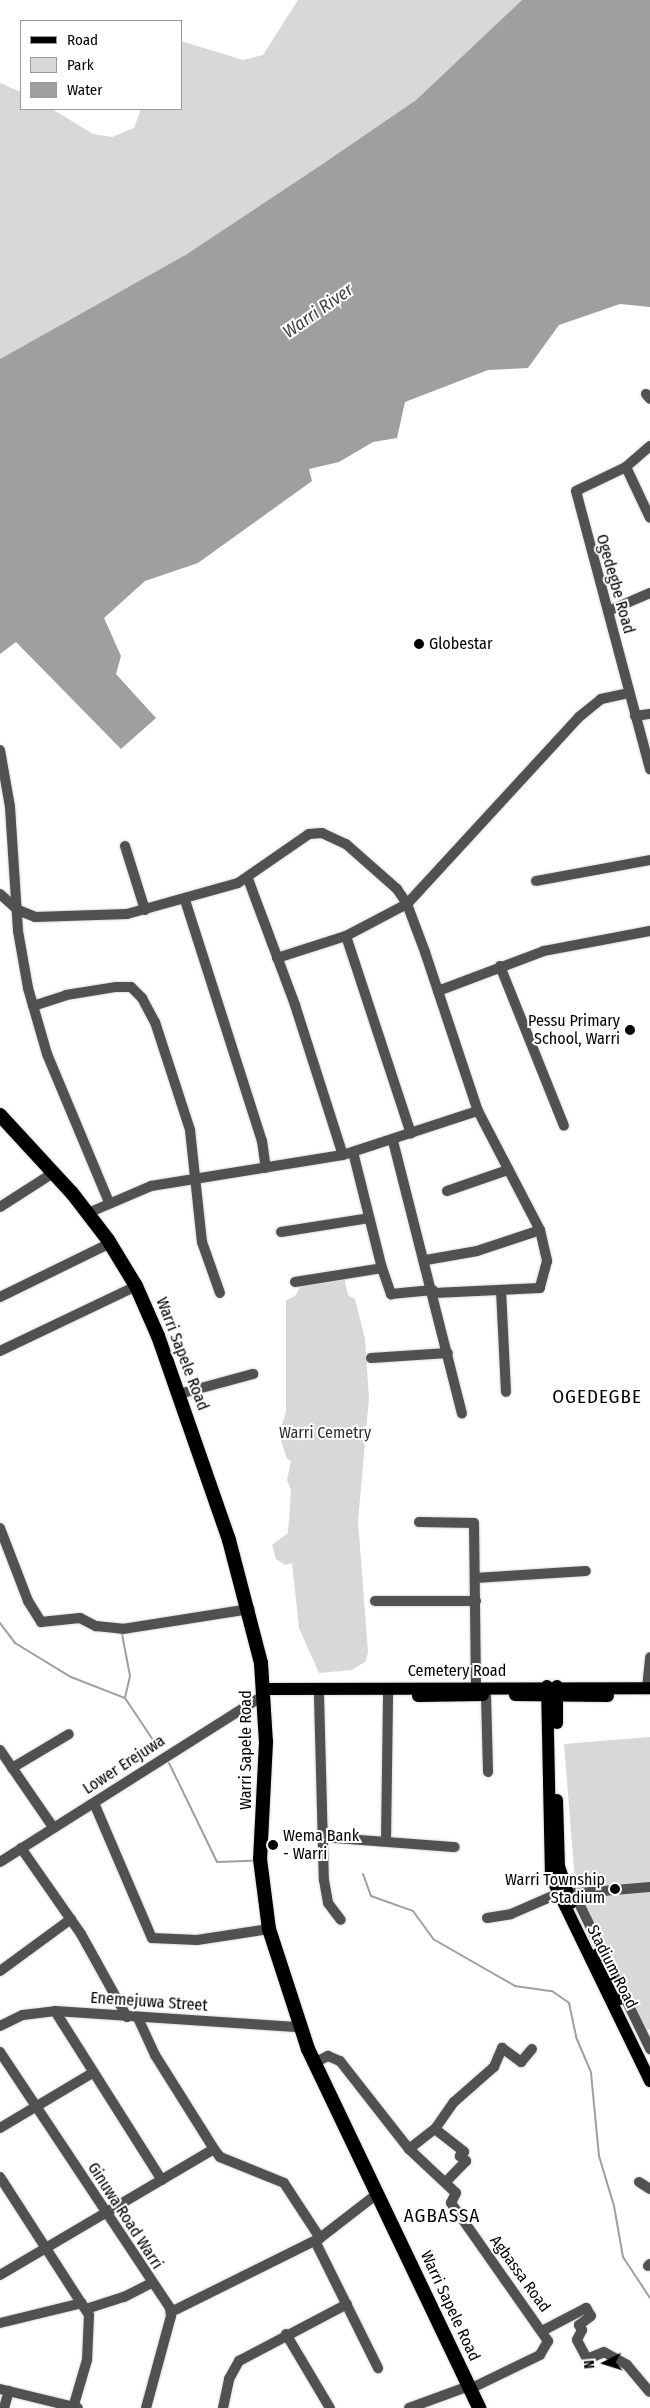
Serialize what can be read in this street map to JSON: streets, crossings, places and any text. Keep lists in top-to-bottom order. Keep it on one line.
{"streets":{"highway":["Warri Sapele Road"],"main road":["Cemetery Road","Stadium Road"],"street":["Ogedegbe Road","Lower Erejuwa","Enemejuwa Street","Ginuwa Road Warri","Agbassa Road"]},"crossings":[["Warri Sapele Road","Cemetery Road"],["Warri Sapele Road","Lower Erejuwa"],["Warri Sapele Road","Enemejuwa Street"],["Warri Sapele Road","Agbassa Road"],["Cemetery Road","Lower Erejuwa"],["Cemetery Road","Stadium Road"]],"districts":["OGEDEGBE","AGBASSA"],"water":["Warri River"],"parks":["Warri Cemetry"],"places":["Globestar","Pessu Primary School, Warri","Wema Bank - Warri","Warri Township Stadium"],"legend":["Road","Park","Water"],"north":"left"}
